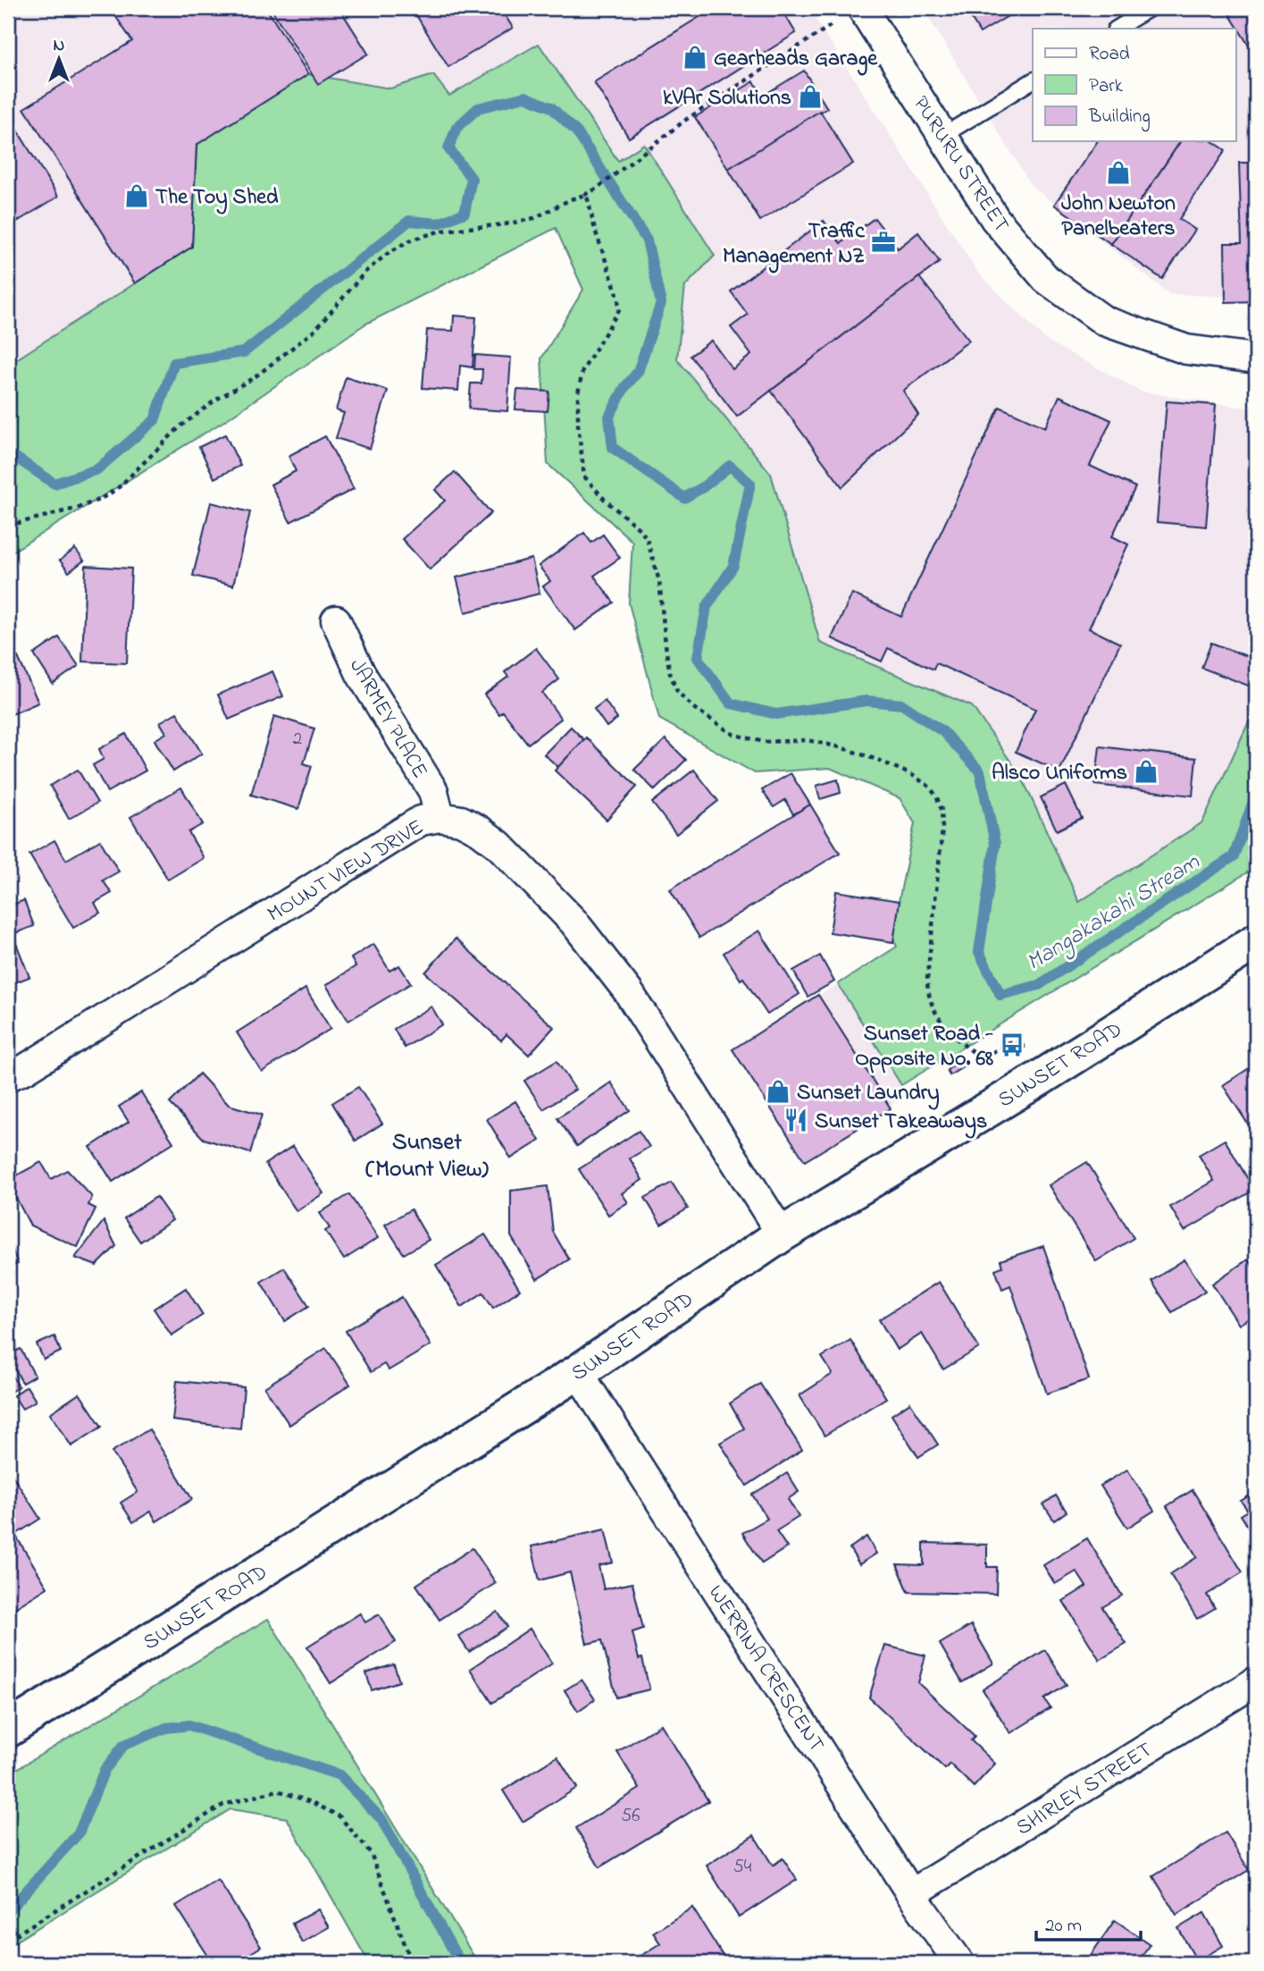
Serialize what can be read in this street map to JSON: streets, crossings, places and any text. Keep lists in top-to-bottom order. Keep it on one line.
{"streets":{"main road":["SUNSET ROAD"],"street":["PURURU STREET","JARMEY PLACE","MOUNT VIEW DRIVE","WERRINA CRESCENT","SHIRLEY STREET"]},"crossings":[["JARMEY PLACE","MOUNT VIEW DRIVE"],["MOUNT VIEW DRIVE","SUNSET ROAD"],["SUNSET ROAD","WERRINA CRESCENT"],["WERRINA CRESCENT","SHIRLEY STREET"]],"districts":["Sunset (Mount View)"],"water":["Mangakakahi Stream"],"places":{"shop":["Gearheads Garage","kVAr Solutions","John Newton Panelbeaters","The Toy Shed","Alsco Uniforms","Sunset Laundry"],"office":["Traffic Management NZ"],"bus stop":["Sunset Road - Opposite No. 68"],"restaurant":["Sunset Takeaways"]},"house_numbers":["2","56","54"],"legend":["Road","Park","Building"],"scale_bar":"20 m","north":"top"}
